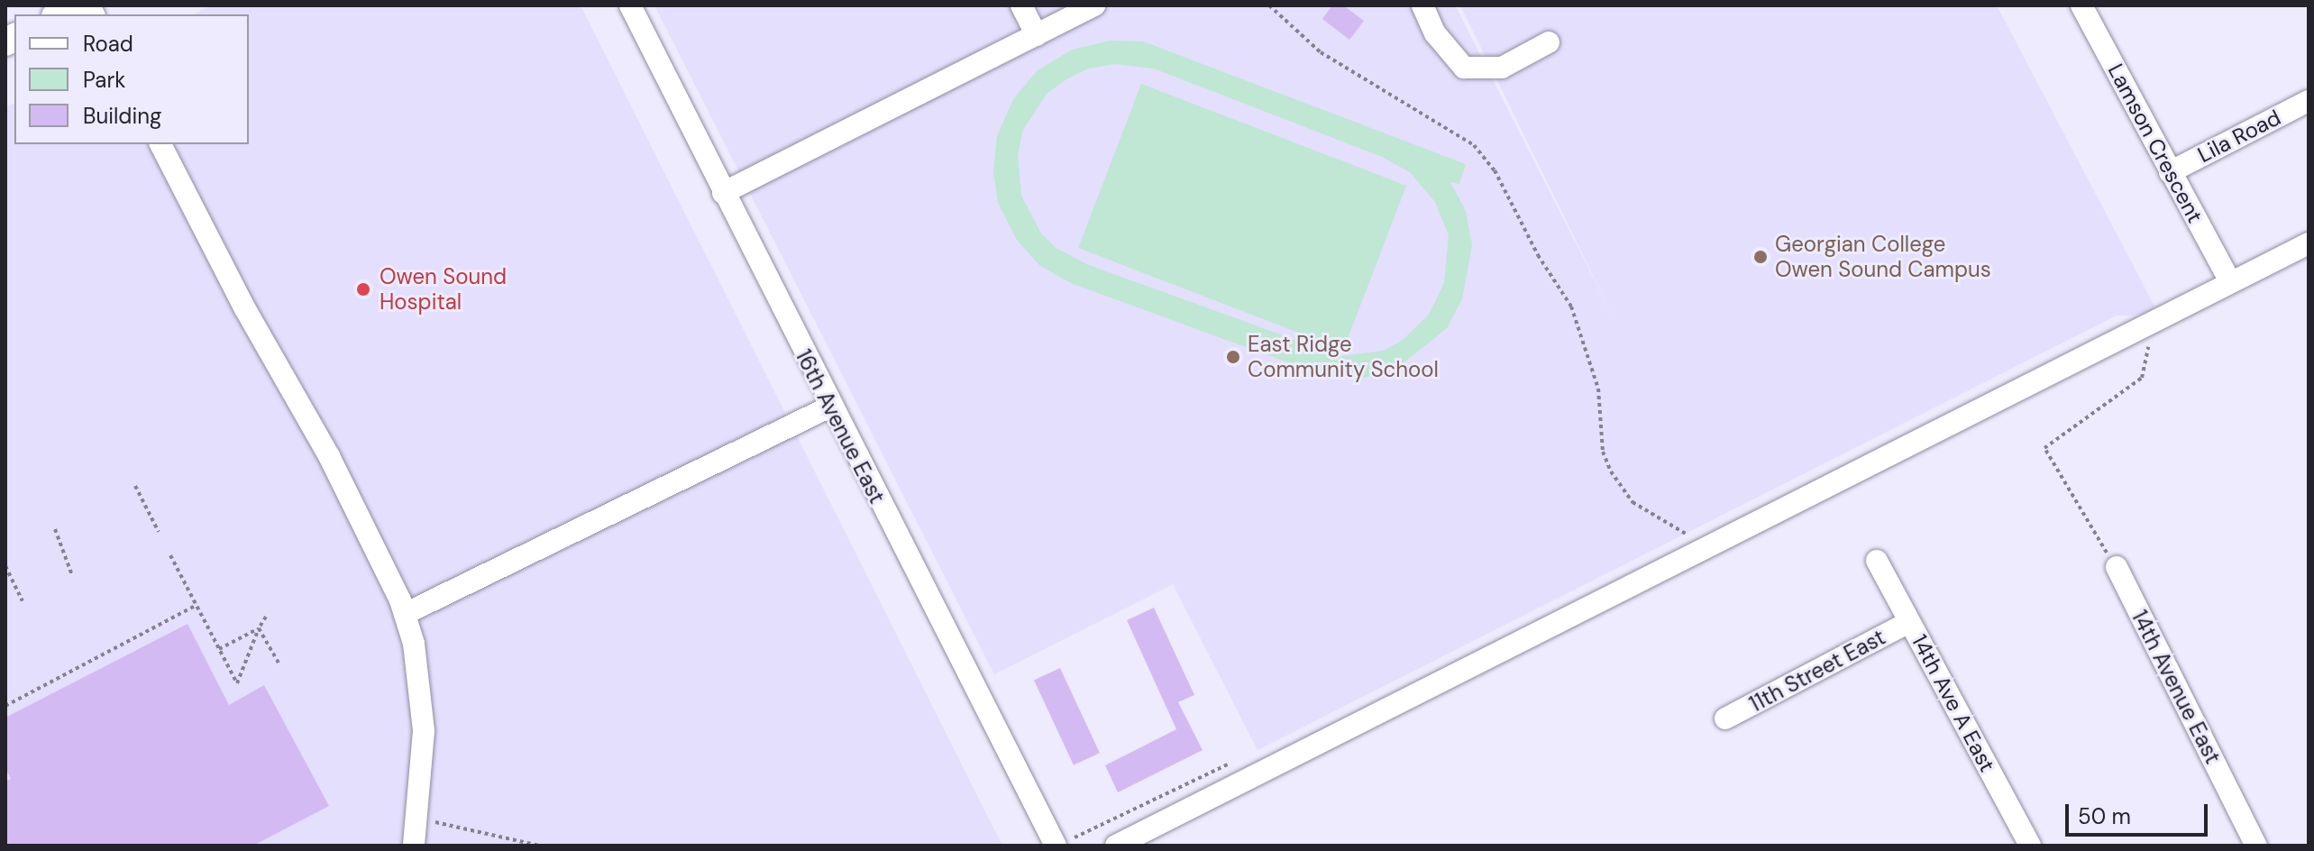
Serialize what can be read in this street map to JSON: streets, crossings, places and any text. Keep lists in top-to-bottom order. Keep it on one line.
{"streets":{"street":["Lila Road","Lamson Crescent","16th Avenue East","11th Street East","14th Avenue East","14th Ave A East"]},"crossings":[["Lila Road","Lamson Crescent"],["11th Street East","14th Ave A East"]],"places":["Georgian College Owen Sound Campus","Owen Sound Hospital","East Ridge Community School"],"legend":["Road","Park","Building"],"scale_bar":"50 m"}
